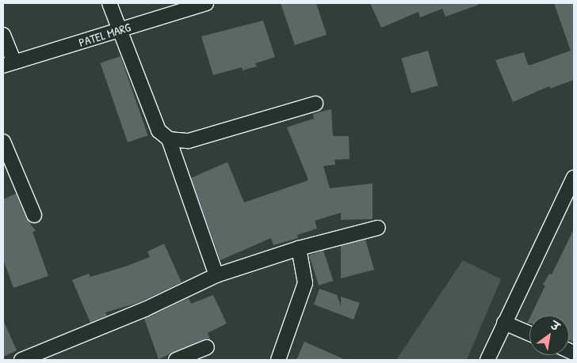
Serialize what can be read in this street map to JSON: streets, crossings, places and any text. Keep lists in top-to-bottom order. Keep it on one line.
{"streets":{"street":["PATEL MARG"]},"north":"top right"}
